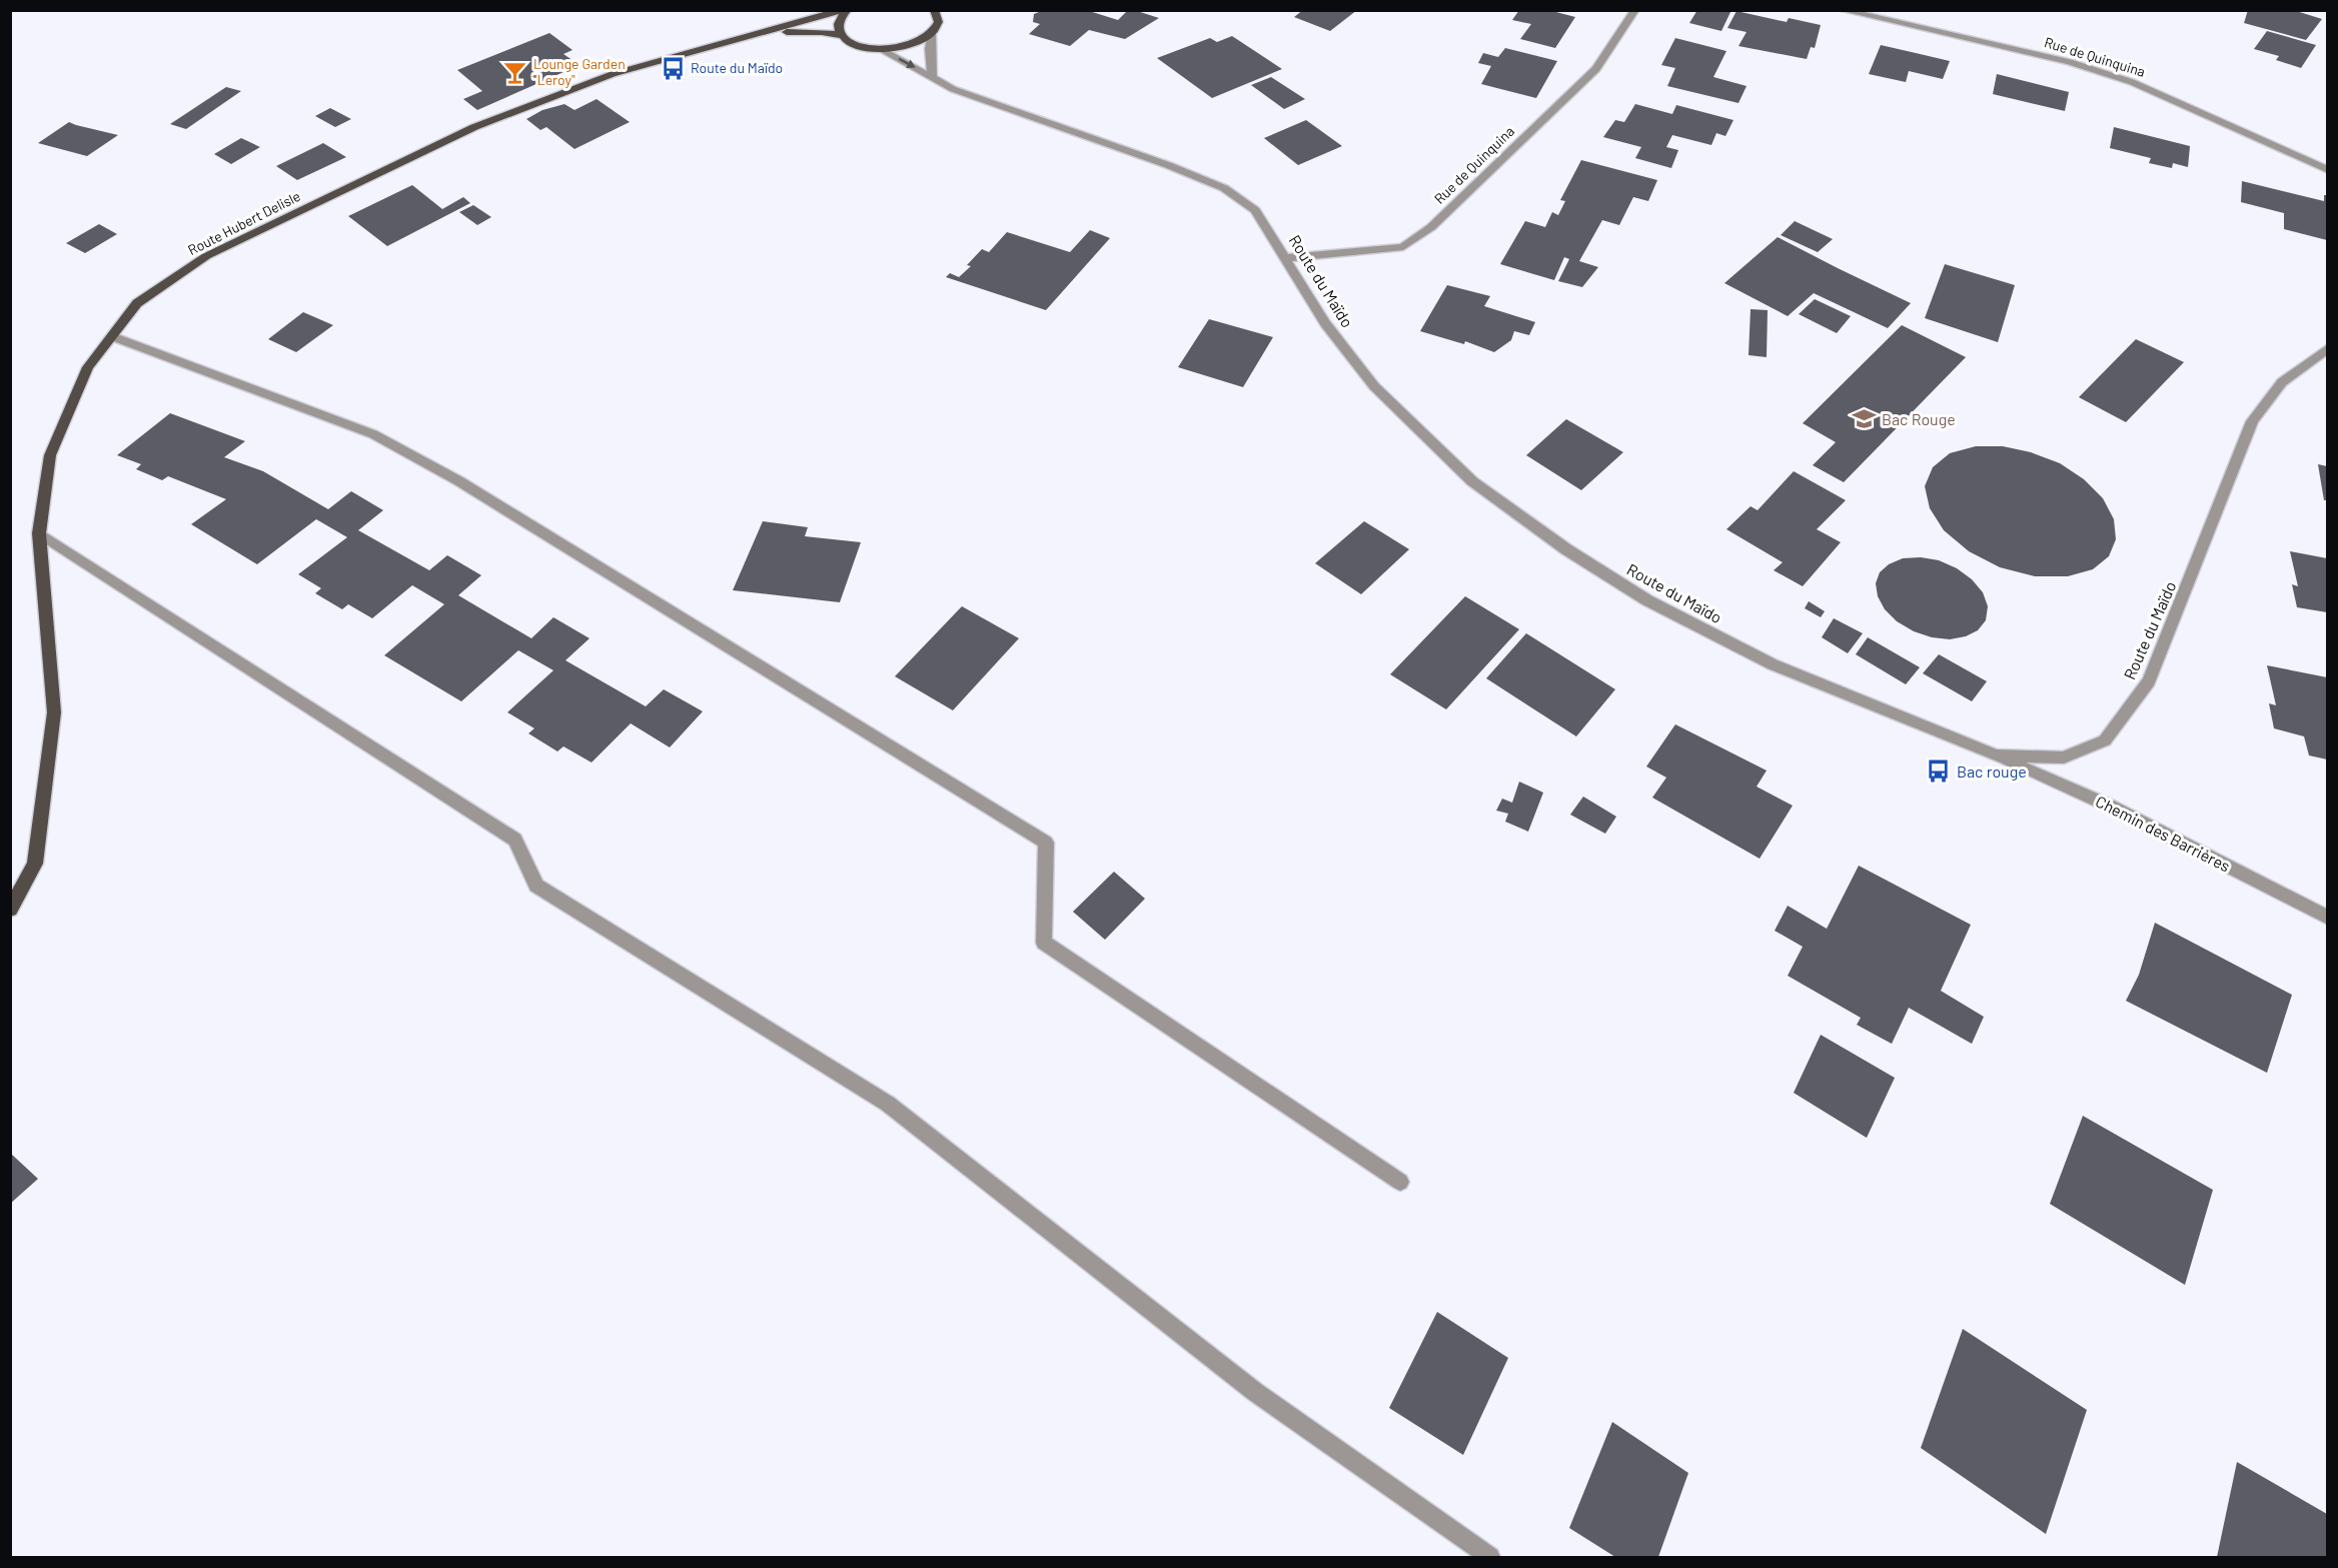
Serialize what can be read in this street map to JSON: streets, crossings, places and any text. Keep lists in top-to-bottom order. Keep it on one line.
{"streets":{"main road":["Route Hubert Delisle"],"street":["Rue de Quinquina","Route du Maïdo","Chemin des Barrières"]},"crossings":[["Rue de Quinquina","Route du Maïdo"],["Route du Maïdo","Chemin des Barrières"]],"places":{"bus stop":["Route du Maïdo","Bac rouge"],"bar":["Lounge Garden \"Leroy\""],"school or university":["Bac Rouge"]}}
